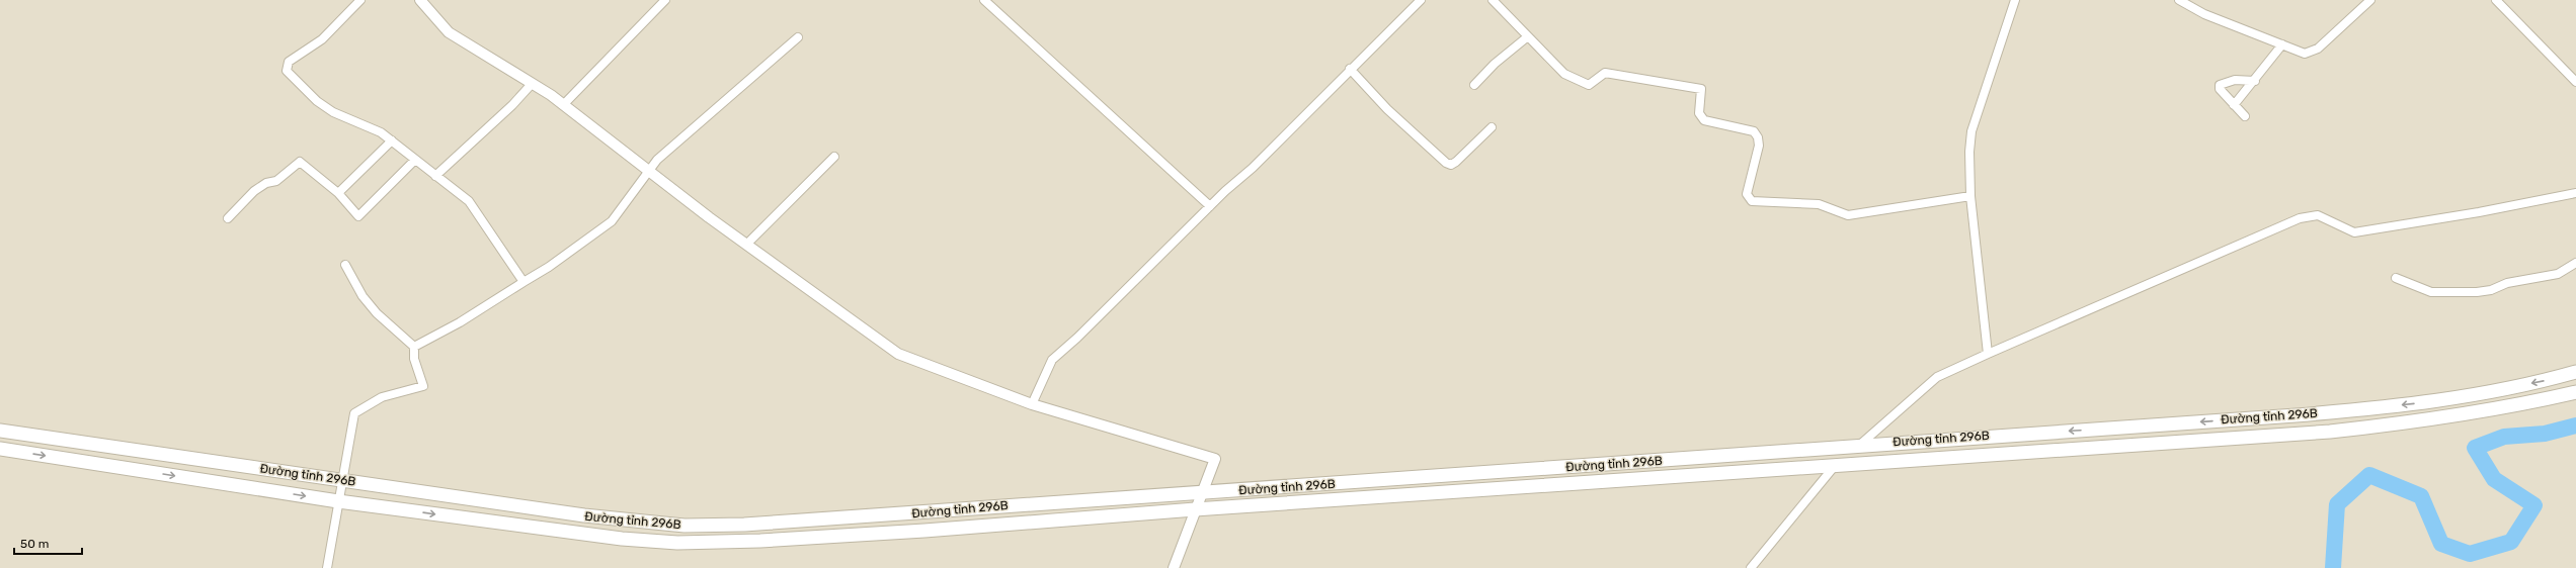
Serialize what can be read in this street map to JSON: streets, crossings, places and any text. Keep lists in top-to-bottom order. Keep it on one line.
{"streets":{"main road":["Đường tỉnh 296B"]},"scale_bar":"50 m"}
